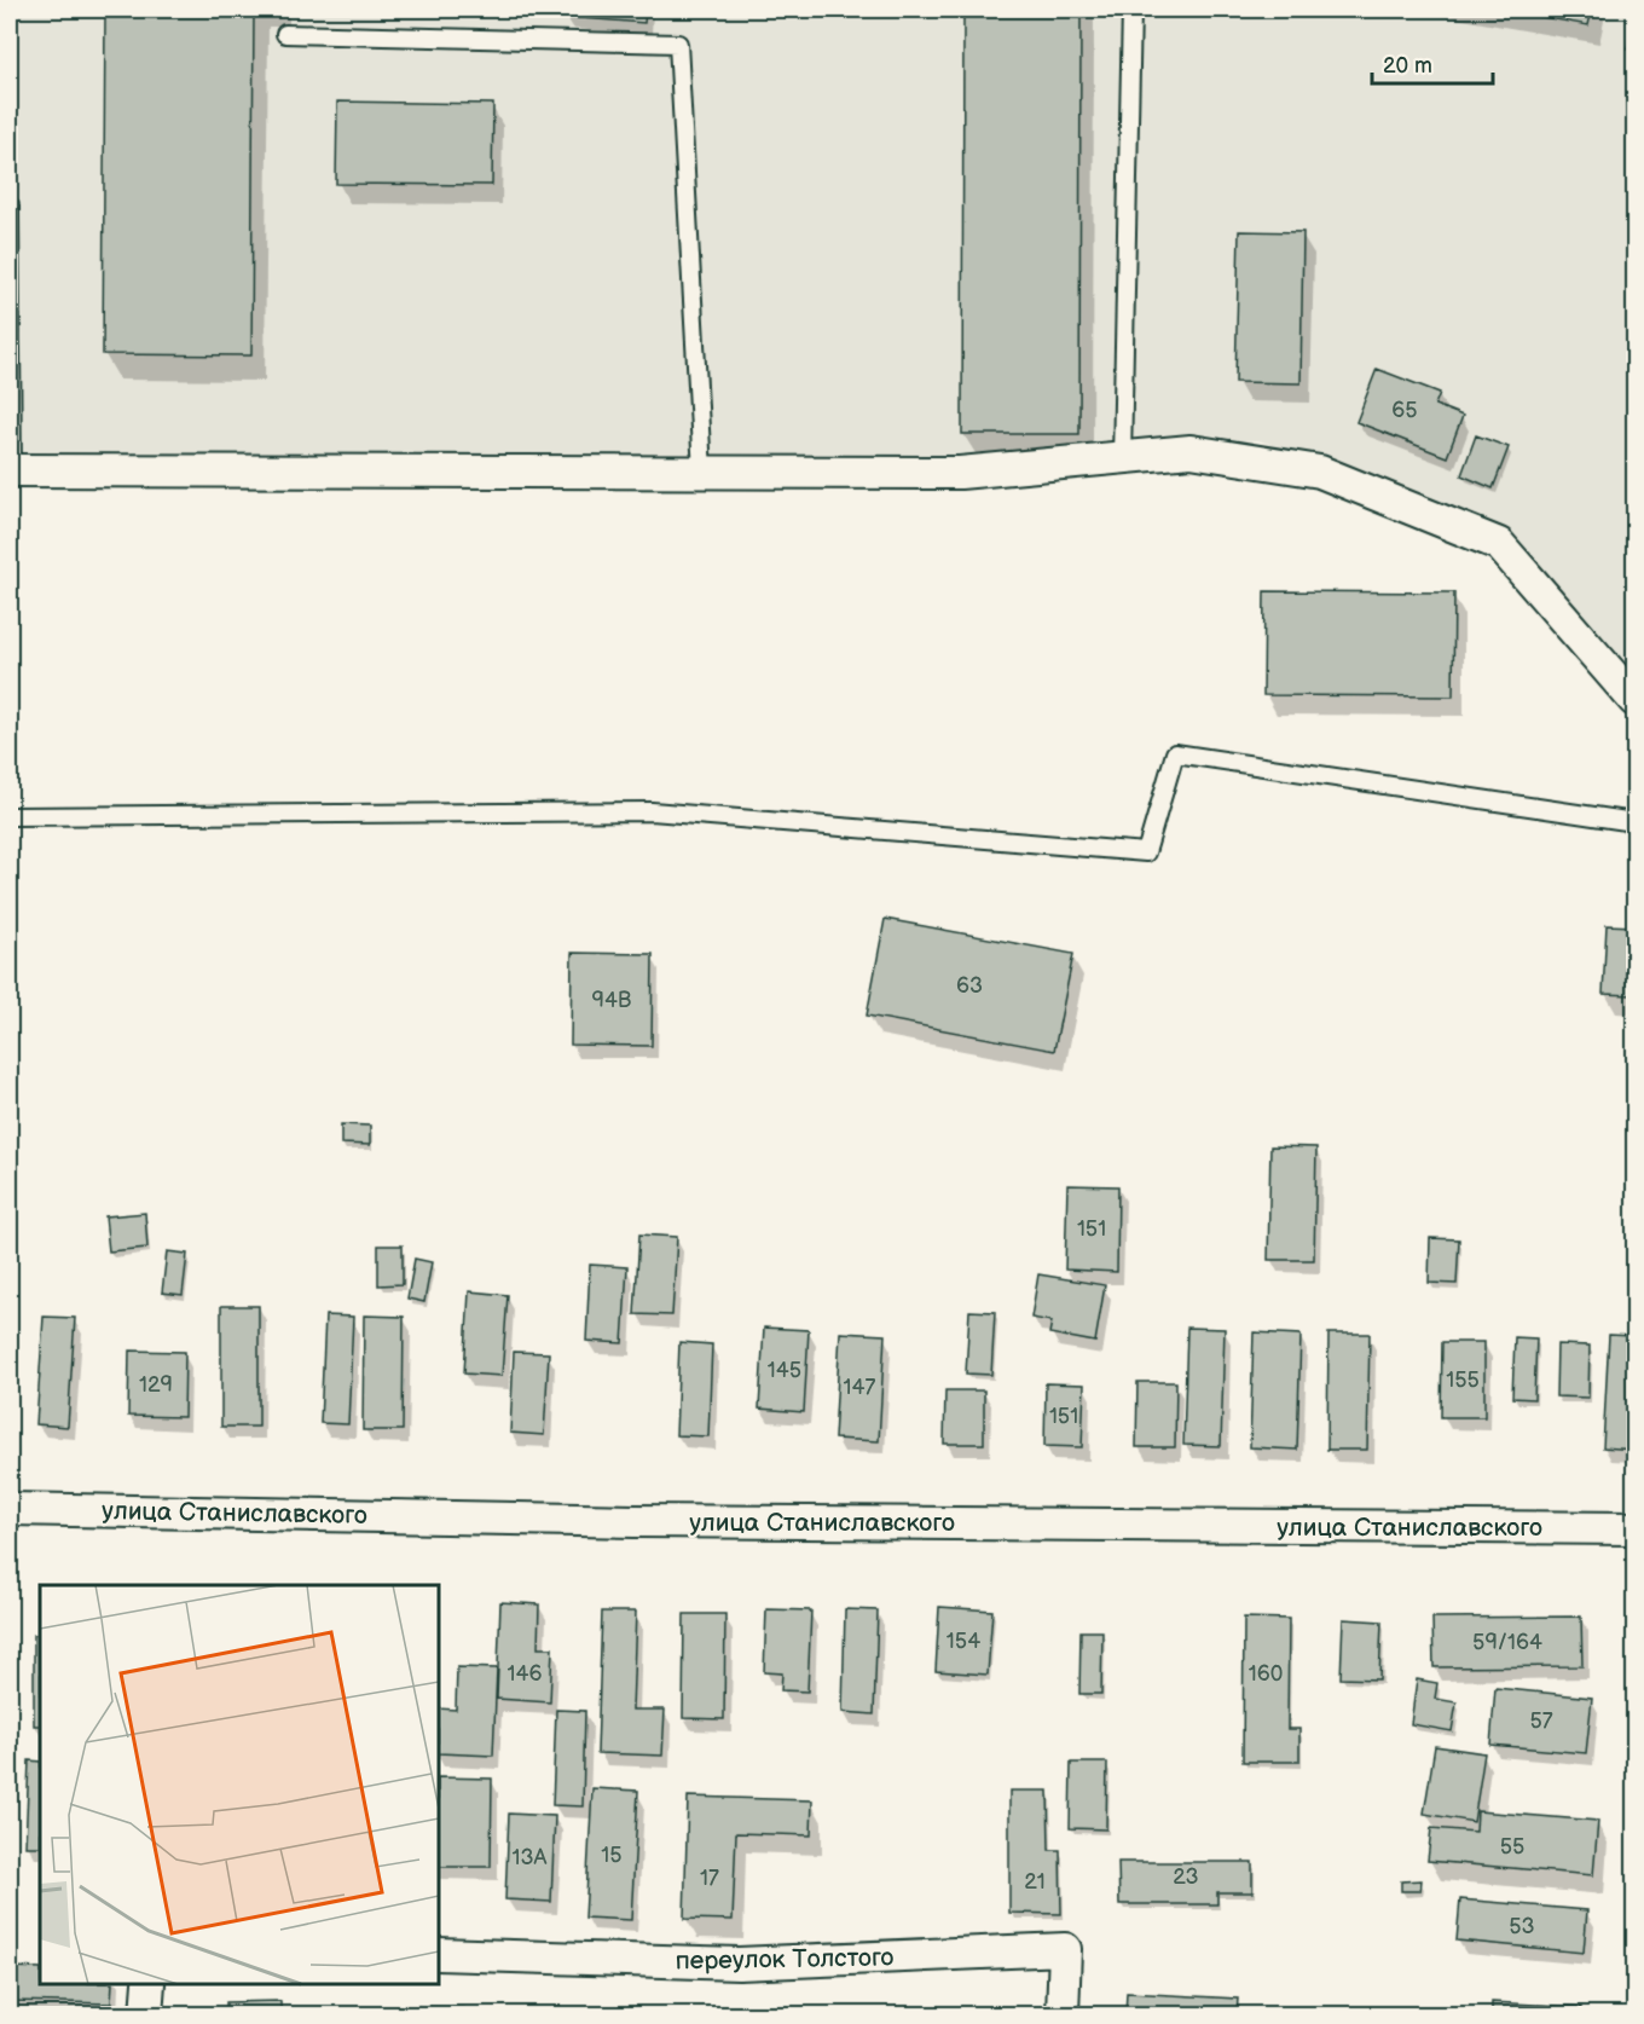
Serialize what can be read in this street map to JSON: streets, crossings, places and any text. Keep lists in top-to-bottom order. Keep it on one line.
{"streets":{"street":["улица Станиславского","переулок Толстого"]},"house_numbers":["65","63","94В","151","145","155","129","147","151","154","59/164","146","160","57","55","15","13А","23","17","21","53"],"scale_bar":"20 m"}
